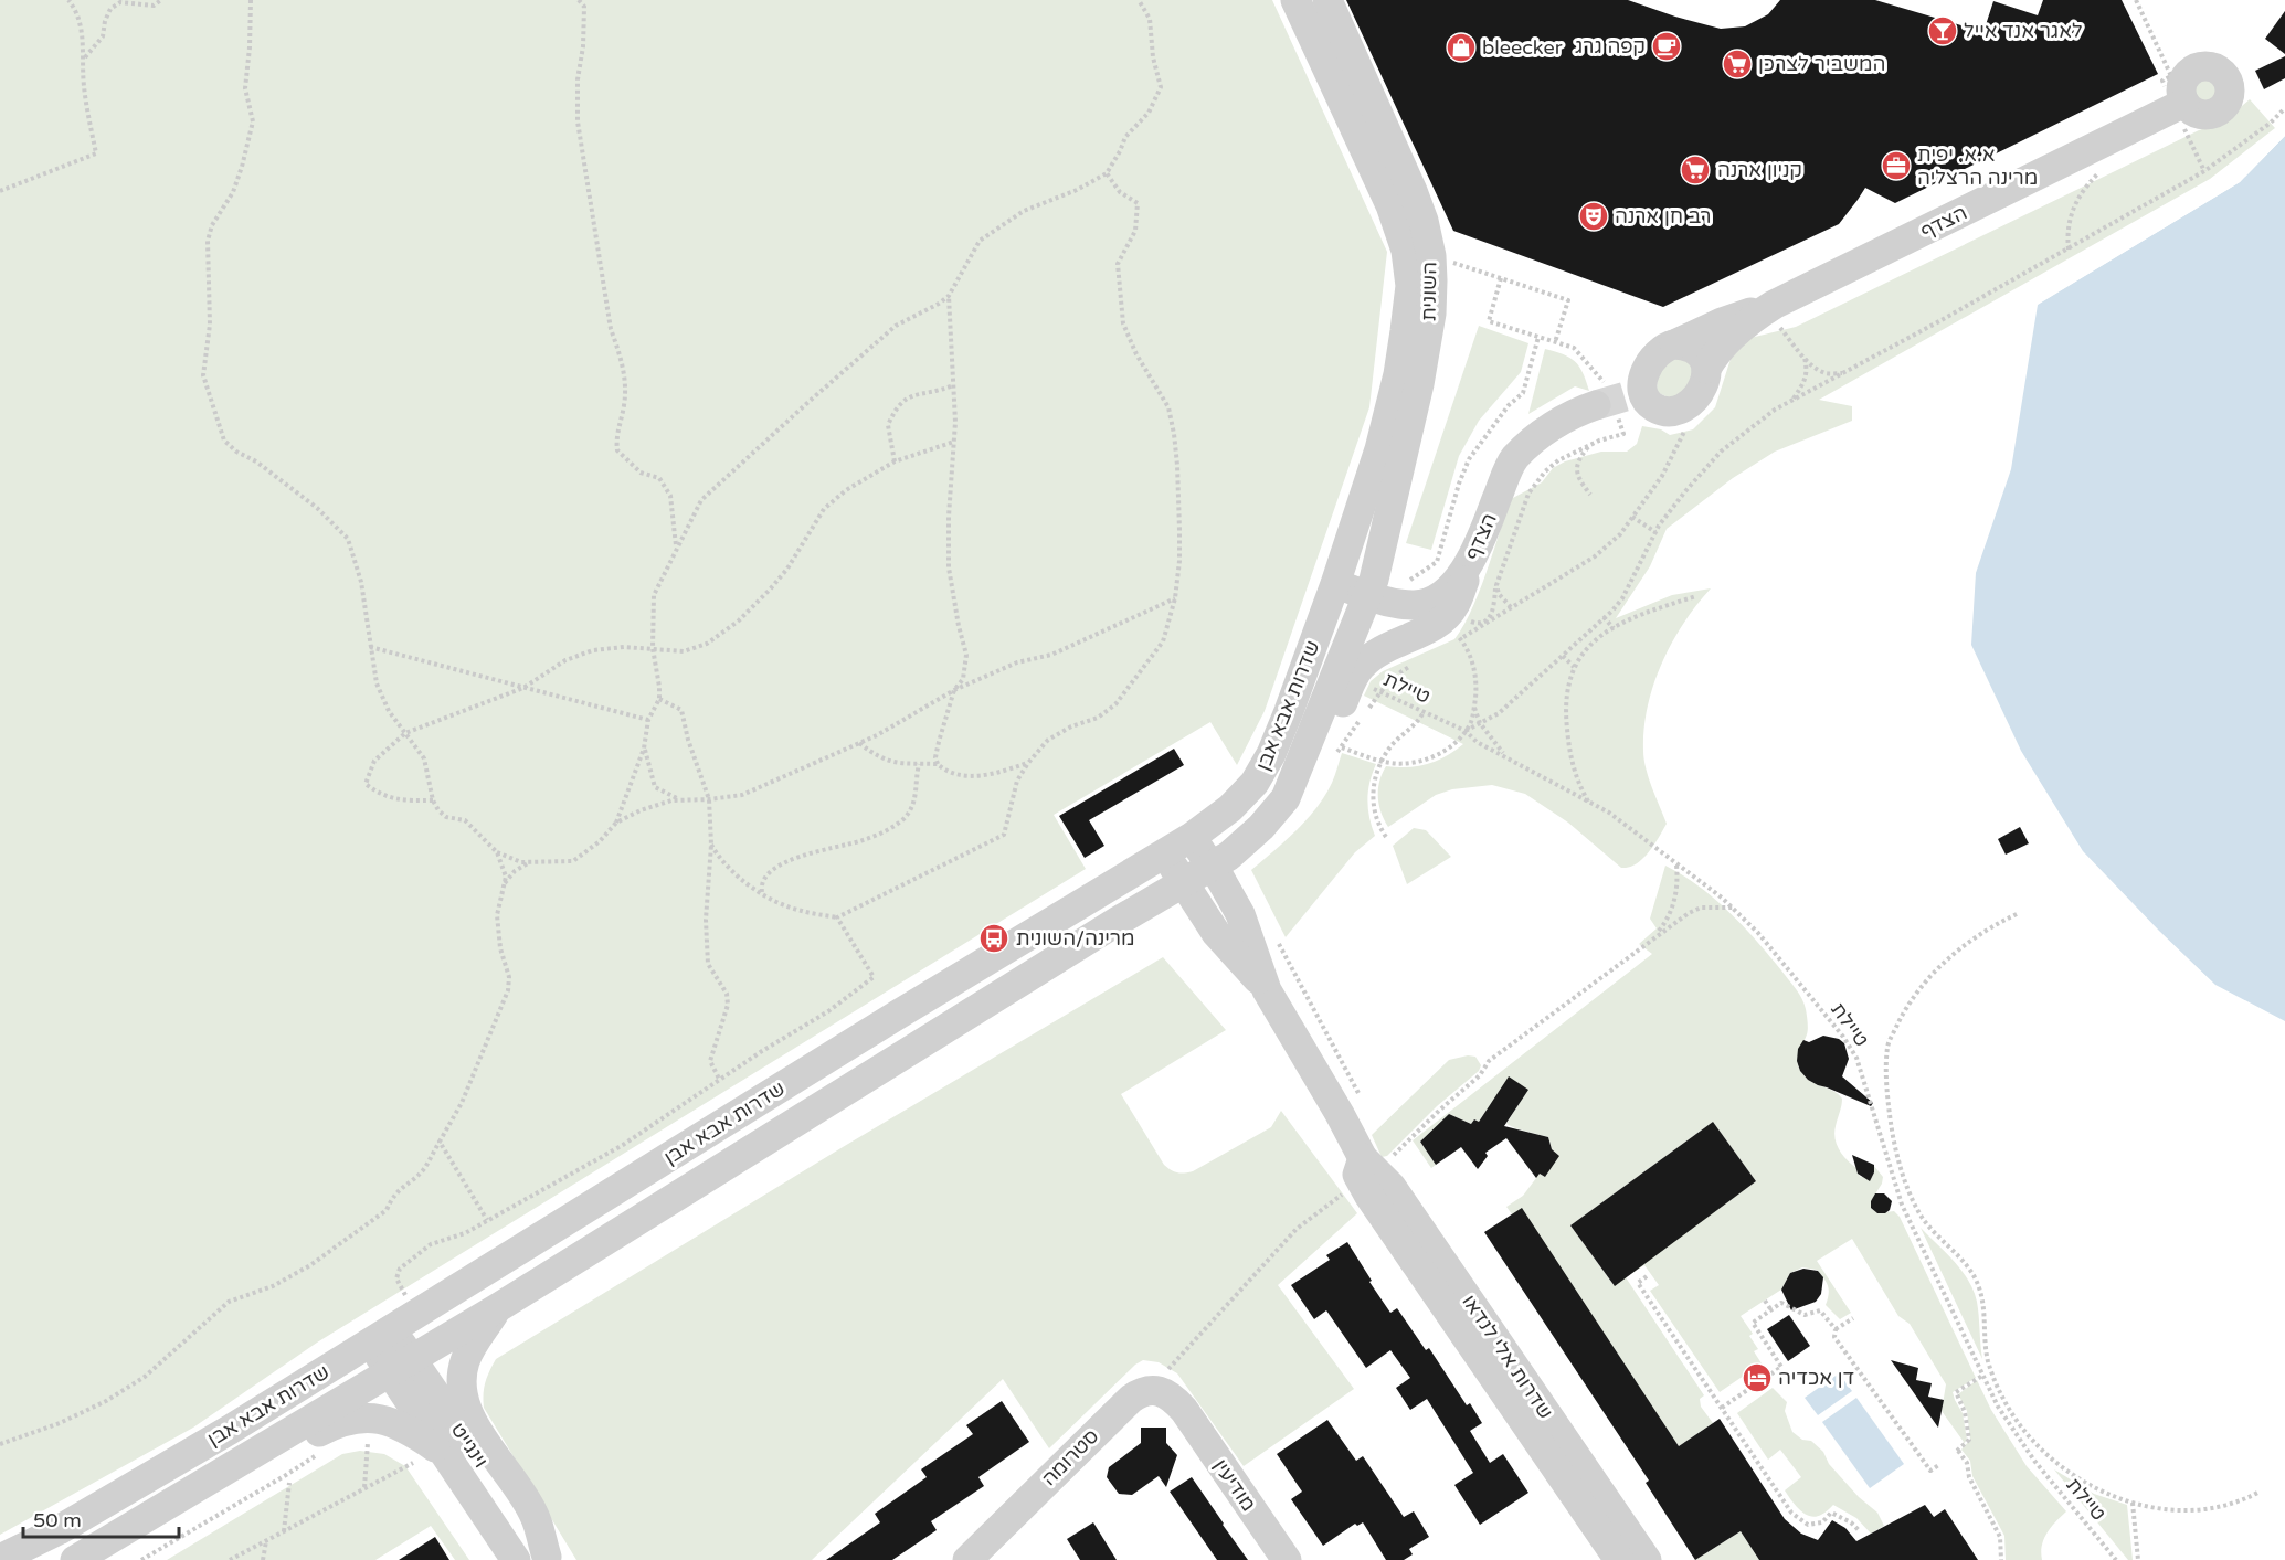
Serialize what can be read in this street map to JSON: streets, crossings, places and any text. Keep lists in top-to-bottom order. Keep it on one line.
{"streets":{"street":["הצדף","השונית","שדרות אבא אבן","שדרות אלי לנדאו","וינגייט","סטרומה","מודיעין"],"path":["טיילת"]},"crossings":[["הצדף","השונית"],["הצדף","שדרות אבא אבן"],["השונית","שדרות אבא אבן"],["שדרות אבא אבן","שדרות אלי לנדאו"],["שדרות אבא אבן","וינגייט"],["סטרומה","מודיעין"]],"places":{"bar":["לאגר אנד אייל"],"cafe":["קפה גרג"],"shop":["bleecker"],"supermarket":["המשביר לצרכן","קניון ארנה"],"office":["א.א. יפית מרינה הרצליה"],"theatre":["רב חן ארנה"],"bus stop":["מרינה/השונית"],"hotel":["דן אכדיה"]},"scale_bar":"50 m"}
